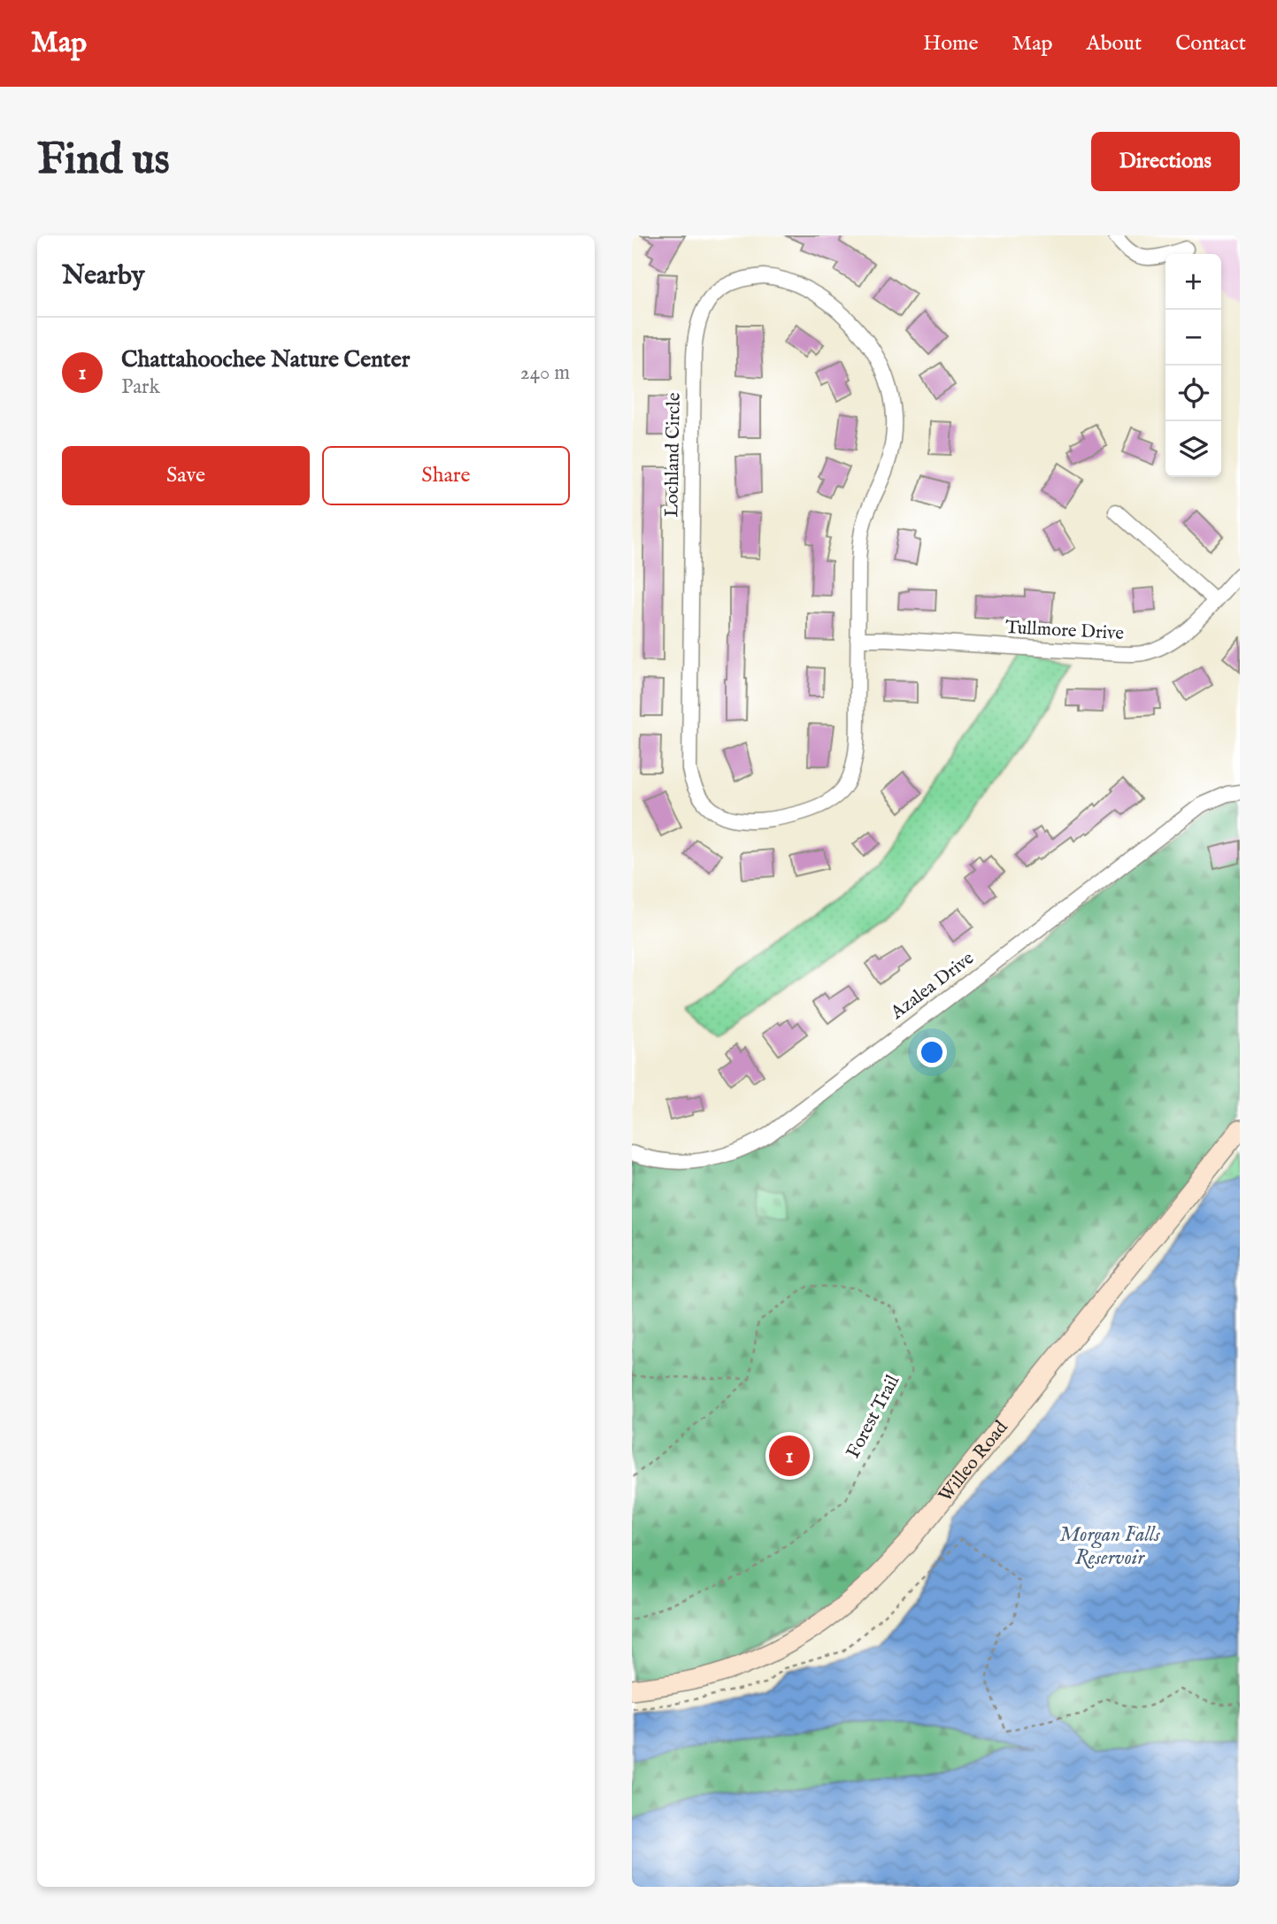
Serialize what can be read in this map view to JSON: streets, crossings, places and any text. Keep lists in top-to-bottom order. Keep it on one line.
{"streets":{"street":["Lochland Circle","Tullmore Drive","Azalea Drive","Willeo Road"],"path":["Forest Trail"]},"crossings":[["Lochland Circle","Tullmore Drive"]],"water":["Morgan Falls Reservoir"],"page":{"header":"Map","nav":["Home","Map","About","Contact"],"buttons":["Directions",["Save","Share"]],"title":"Find us","heading":"Nearby","map_buttons":["+","−"],"list":[{"mark":"1","name":"Chattahoochee Nature Center","note":"Park","value":"240 m"}],"pins":"1"}}
